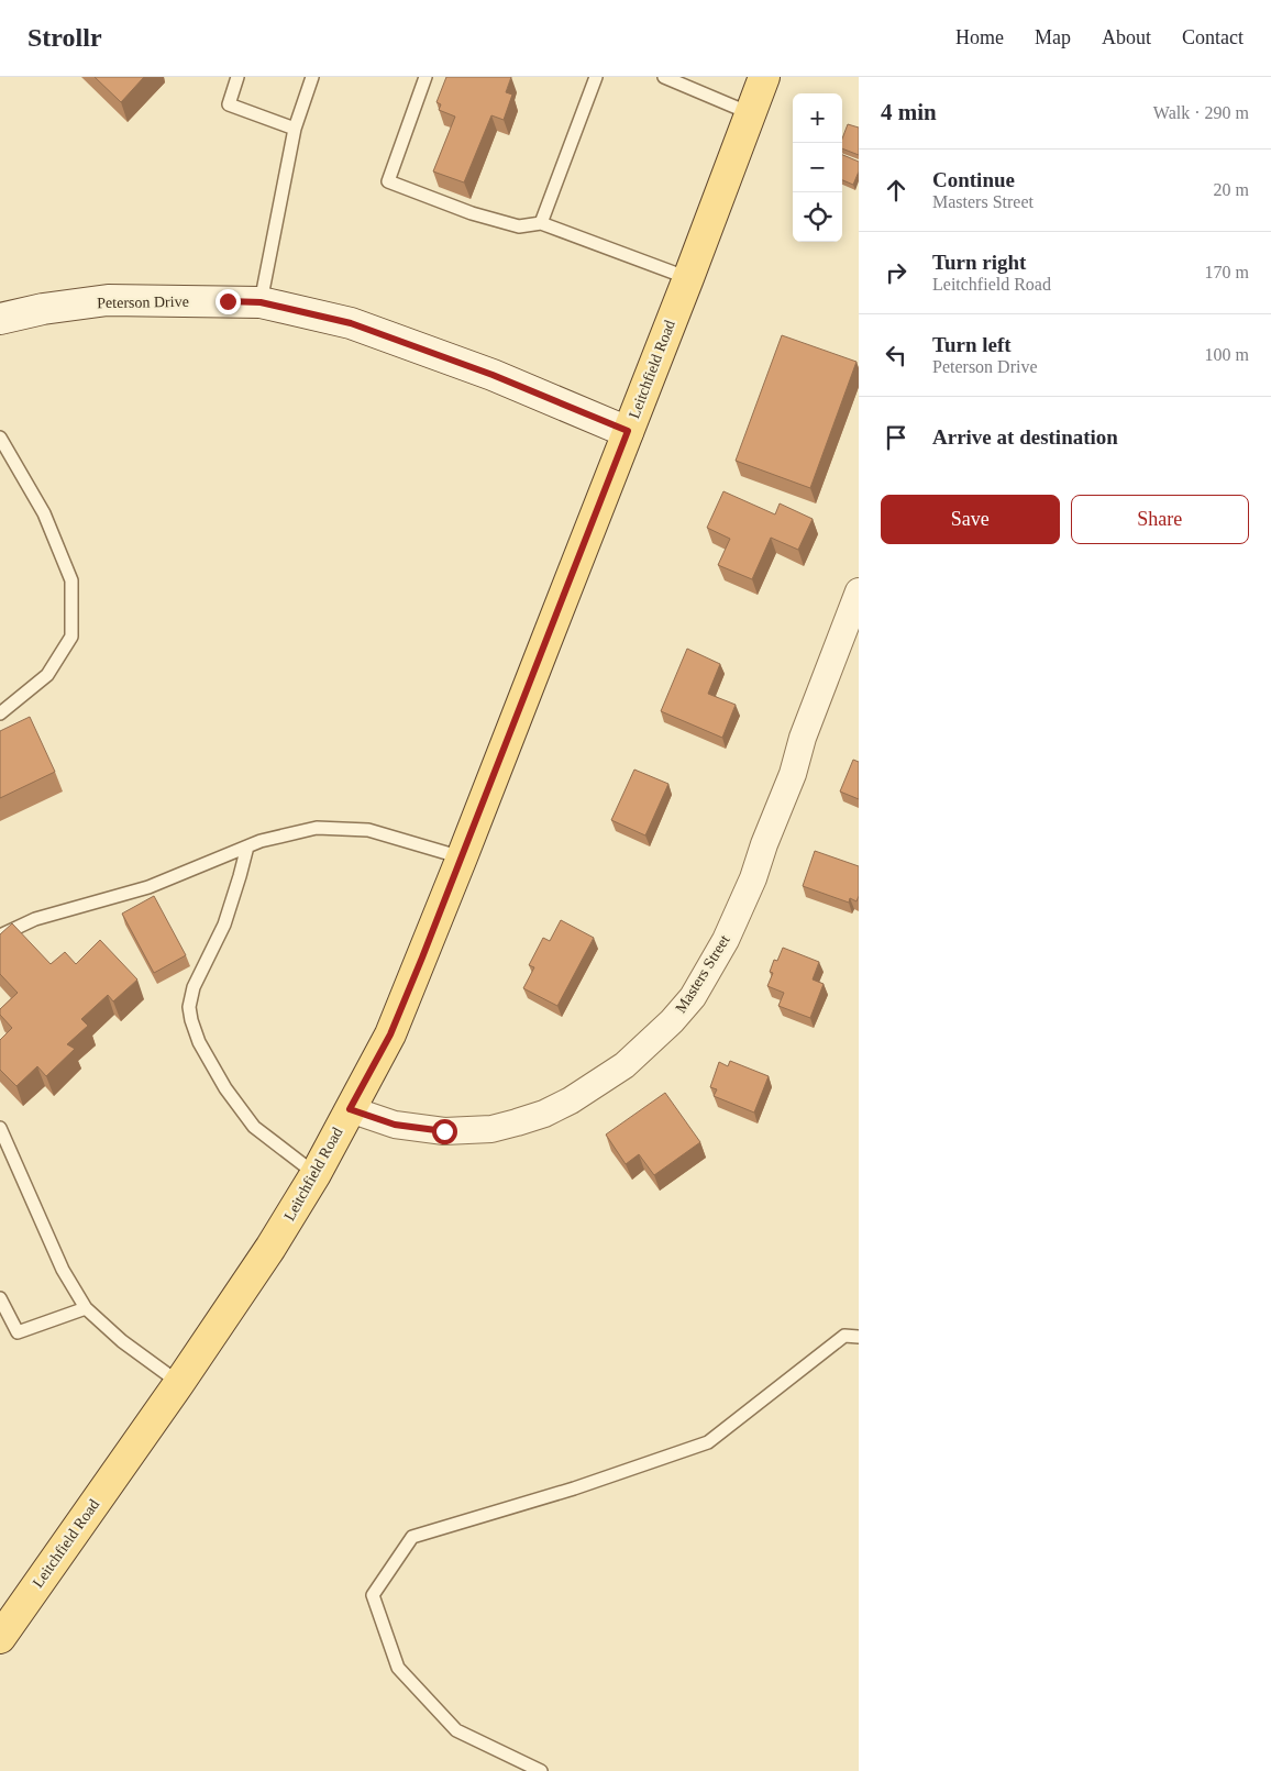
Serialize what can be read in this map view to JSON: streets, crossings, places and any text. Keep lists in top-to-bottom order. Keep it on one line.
{"streets":{"main road":["Leitchfield Road"],"street":["Peterson Drive","Masters Street"]},"crossings":[["Peterson Drive","Leitchfield Road"],["Leitchfield Road","Masters Street"]],"page":{"header":"Strollr","nav":["Home","Map","About","Contact"],"heading":["4 min","Walk · 290 m"],"map_buttons":["+","−"],"list":[["Continue","Masters Street","20 m"],["Turn right","Leitchfield Road","170 m"],["Turn left","Peterson Drive","100 m"],"Arrive at destination"],"buttons":["Save","Share"]}}
